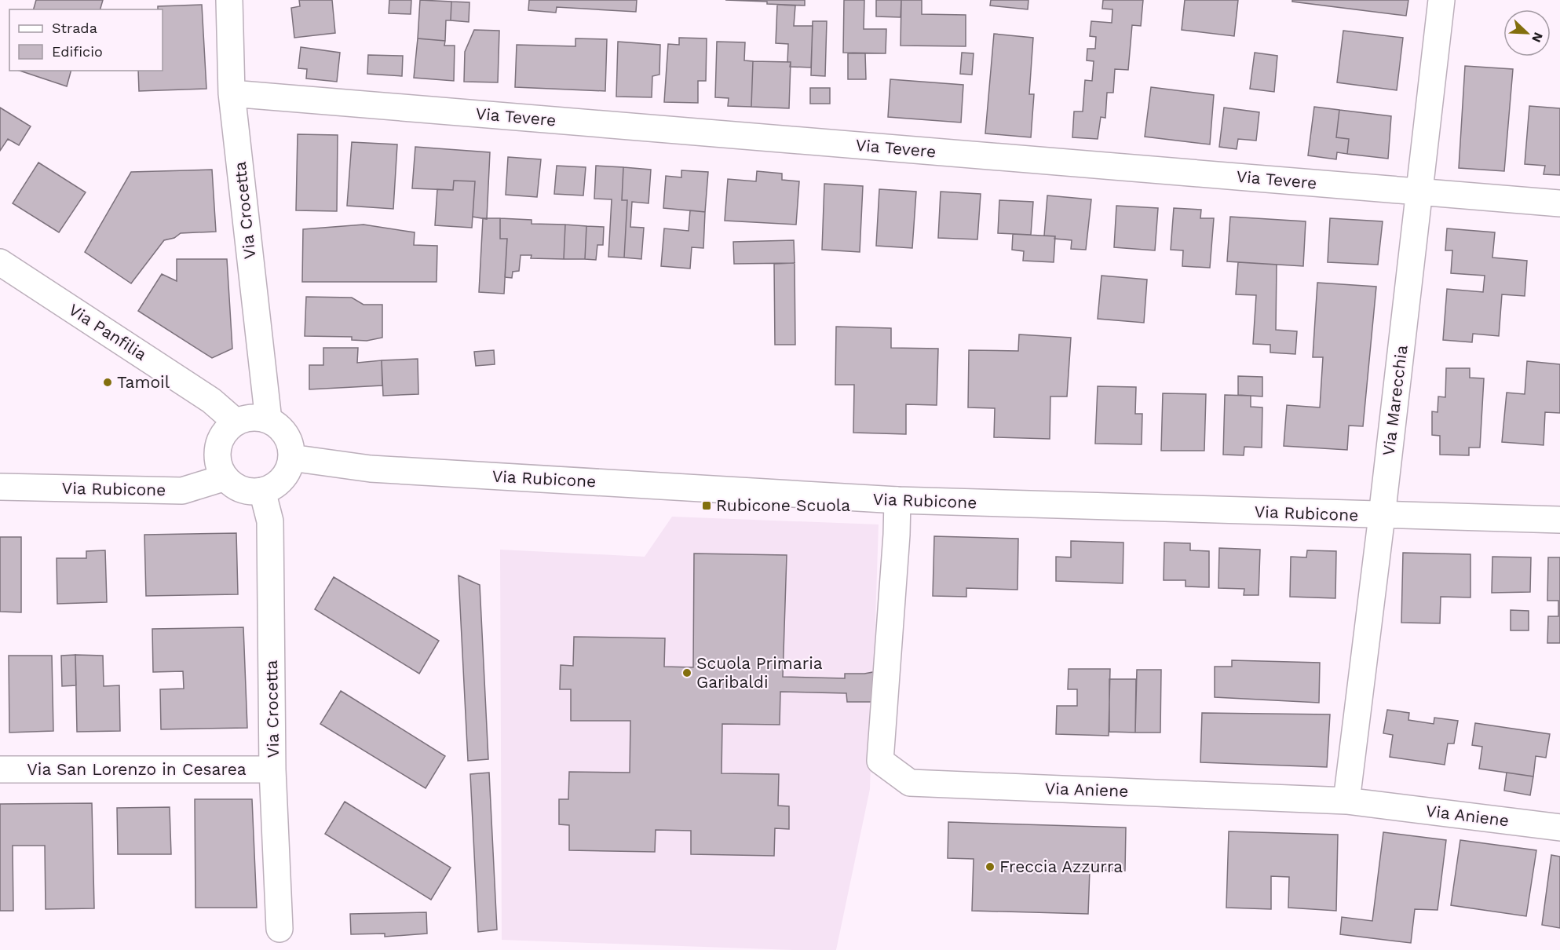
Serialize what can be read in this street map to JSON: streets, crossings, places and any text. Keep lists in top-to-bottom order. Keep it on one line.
{"streets":{"street":["Via Tevere","Via Crocetta","Via Panfilia","Via Marecchia","Via Rubicone","Via San Lorenzo in Cesarea","Via Aniene"]},"crossings":[["Via Tevere","Via Crocetta"],["Via Tevere","Via Marecchia"],["Via Crocetta","Via Panfilia"],["Via Crocetta","Via Rubicone"],["Via Crocetta","Via San Lorenzo in Cesarea"],["Via Panfilia","Via Rubicone"],["Via Marecchia","Via Rubicone"],["Via Marecchia","Via Aniene"],["Via Rubicone","Via Aniene"]],"places":{"other":["Tamoil","Scuola Primaria Garibaldi","Freccia Azzurra"],"transit":["Rubicone Scuola"]},"legend":["Strada","Edificio"],"north":"bottom right"}
